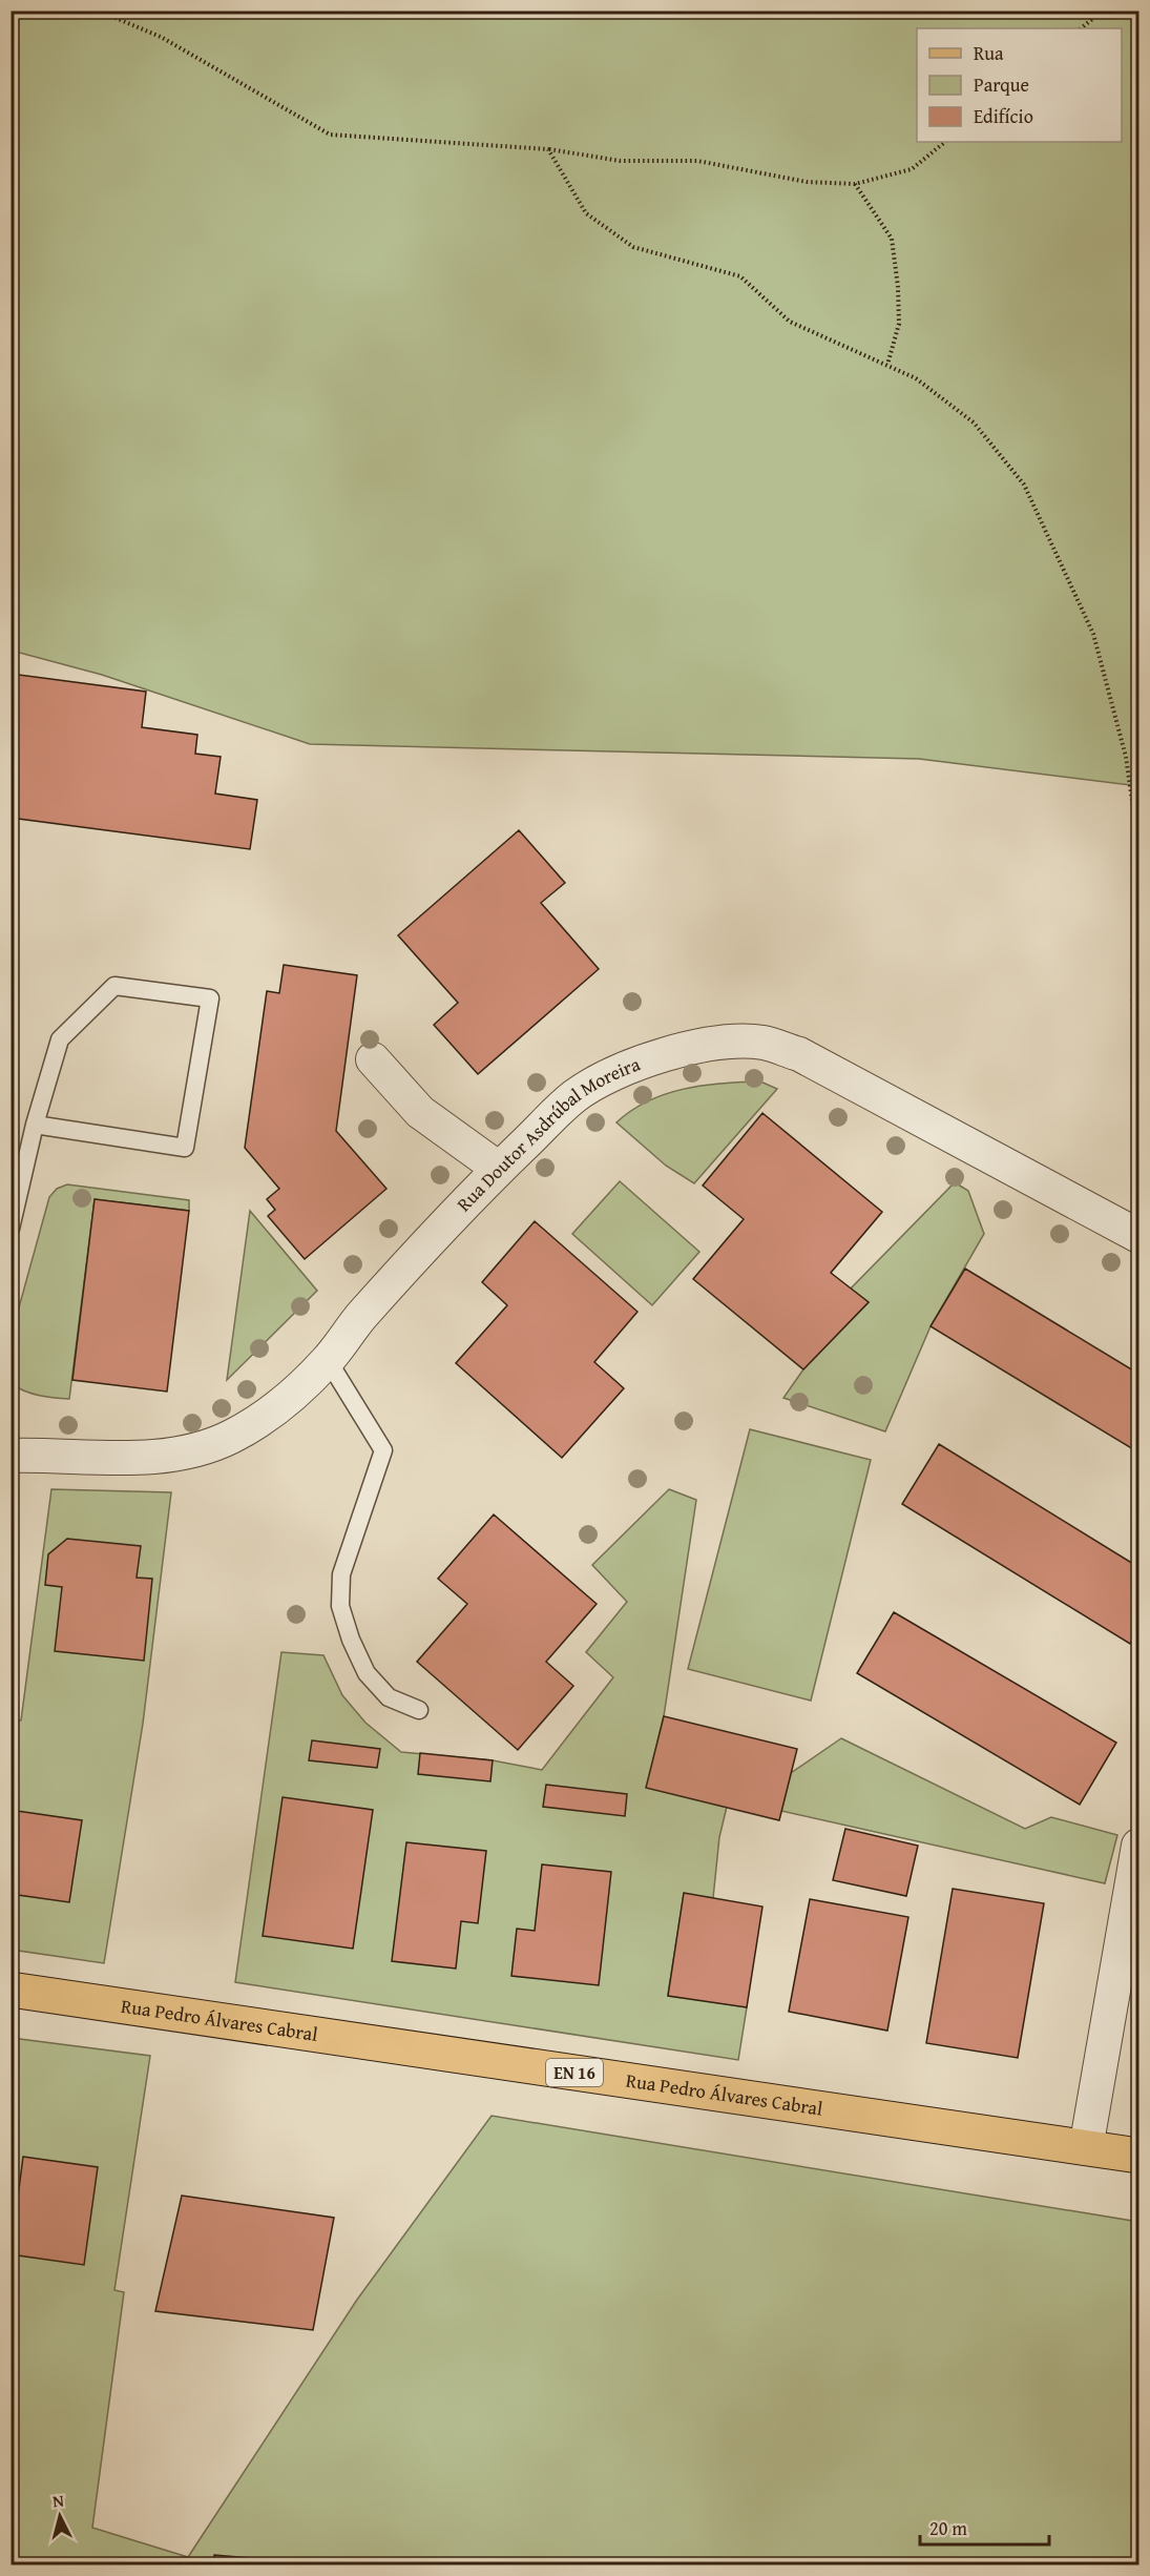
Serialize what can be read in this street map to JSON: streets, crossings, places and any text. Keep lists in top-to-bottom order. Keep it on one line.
{"streets":{"main road":["Rua Pedro Álvares Cabral","EN 16"],"street":["Rua Doutor Asdrúbal Moreira"]},"legend":["Rua","Parque","Edifício"],"scale_bar":"20 m","north":"top"}
